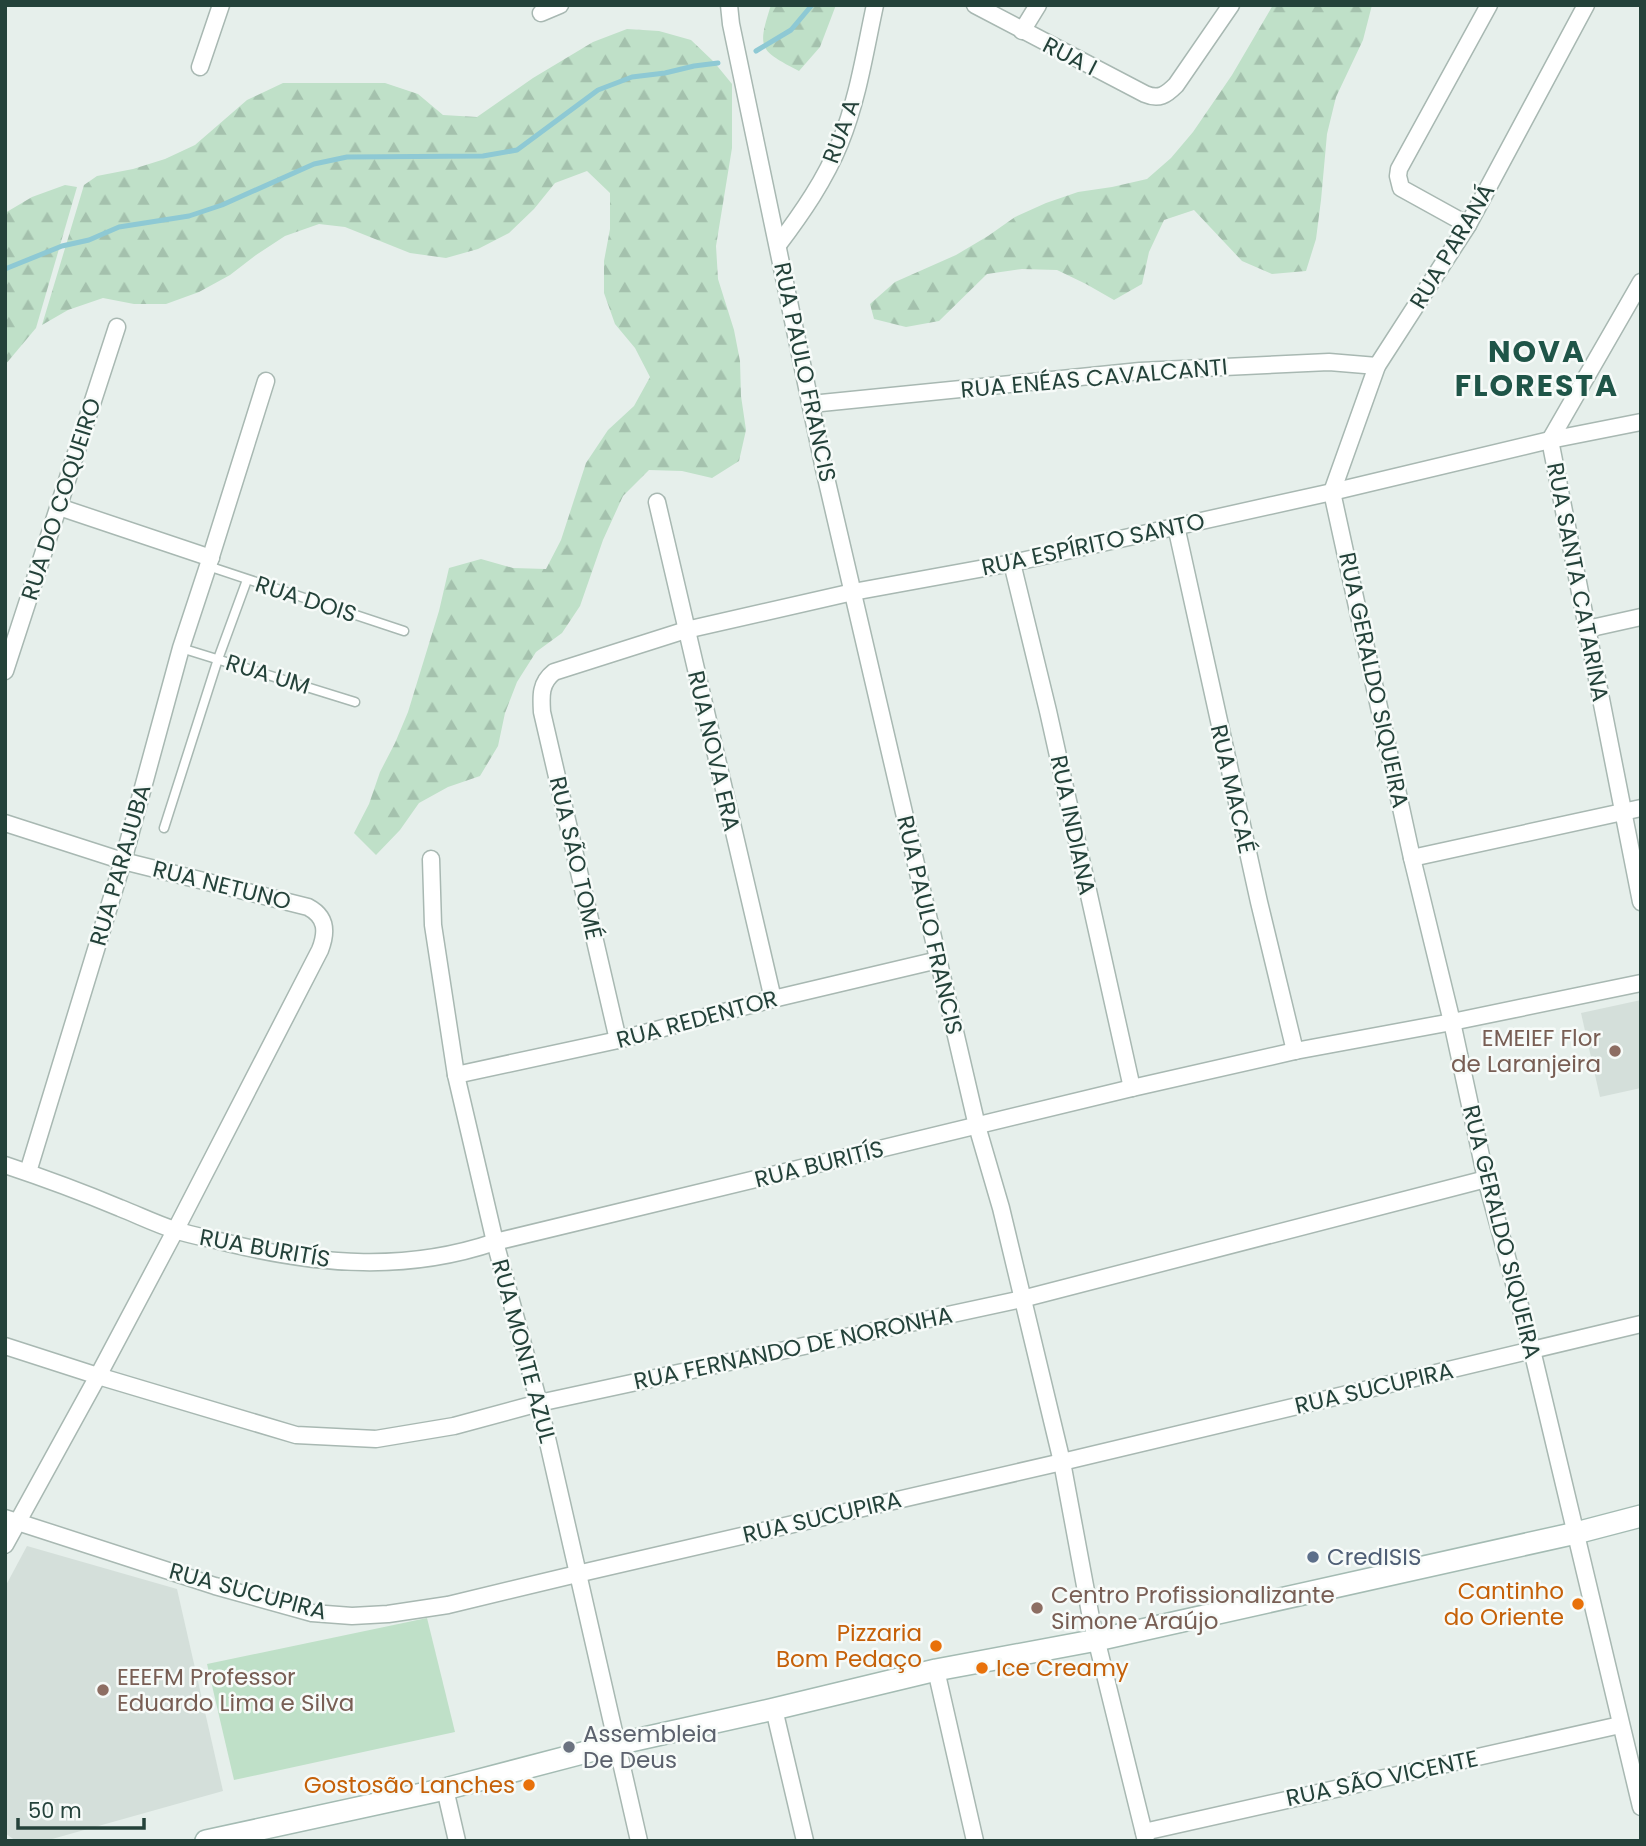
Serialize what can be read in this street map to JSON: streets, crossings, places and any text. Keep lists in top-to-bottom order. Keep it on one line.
{"streets":{"street":["RUA I","RUA A","RUA PARANÁ","RUA PAULO FRANCIS","RUA ENÉAS CAVALCANTI","RUA DO COQUEIRO","RUA ESPÍRITO SANTO","RUA SANTA CATARINA","RUA GERALDO SIQUEIRA","RUA NOVA ERA","RUA MACAÉ","RUA INDIANA","RUA SÃO TOMÉ","RUA PARAJUBA","RUA NETUNO","RUA REDENTOR","RUA BURITÍS","RUA FERNANDO DE NORONHA","RUA MONTE AZUL","RUA SUCUPIRA","RUA SÃO VICENTE"],"lane":["RUA DOIS","RUA UM"]},"crossings":[["RUA A","RUA PAULO FRANCIS"],["RUA PARANÁ","RUA ENÉAS CAVALCANTI"],["RUA PARANÁ","RUA ESPÍRITO SANTO"],["RUA PARANÁ","RUA GERALDO SIQUEIRA"],["RUA PAULO FRANCIS","RUA ENÉAS CAVALCANTI"],["RUA PAULO FRANCIS","RUA ESPÍRITO SANTO"],["RUA PAULO FRANCIS","RUA REDENTOR"],["RUA PAULO FRANCIS","RUA BURITÍS"],["RUA PAULO FRANCIS","RUA FERNANDO DE NORONHA"],["RUA PAULO FRANCIS","RUA SUCUPIRA"],["RUA PAULO FRANCIS","RUA SÃO VICENTE"],["RUA ESPÍRITO SANTO","RUA SANTA CATARINA"],["RUA ESPÍRITO SANTO","RUA GERALDO SIQUEIRA"],["RUA ESPÍRITO SANTO","RUA NOVA ERA"],["RUA ESPÍRITO SANTO","RUA MACAÉ"],["RUA ESPÍRITO SANTO","RUA INDIANA"],["RUA ESPÍRITO SANTO","RUA SÃO TOMÉ"],["RUA DOIS","RUA PARAJUBA"],["RUA UM","RUA PARAJUBA"],["RUA GERALDO SIQUEIRA","RUA BURITÍS"],["RUA GERALDO SIQUEIRA","RUA FERNANDO DE NORONHA"],["RUA GERALDO SIQUEIRA","RUA SUCUPIRA"],["RUA GERALDO SIQUEIRA","RUA SÃO VICENTE"],["RUA NOVA ERA","RUA REDENTOR"],["RUA MACAÉ","RUA BURITÍS"],["RUA INDIANA","RUA BURITÍS"],["RUA SÃO TOMÉ","RUA REDENTOR"],["RUA PARAJUBA","RUA NETUNO"],["RUA PARAJUBA","RUA BURITÍS"],["RUA NETUNO","RUA BURITÍS"],["RUA REDENTOR","RUA MONTE AZUL"],["RUA BURITÍS","RUA MONTE AZUL"],["RUA FERNANDO DE NORONHA","RUA MONTE AZUL"],["RUA MONTE AZUL","RUA SUCUPIRA"]],"districts":["NOVA FLORESTA"],"places":["EMEIEF Flor de Laranjeira","CredISIS","Cantinho do Oriente","Centro Profissionalizante Simone Araújo","Pizzaria Bom Pedaço","Ice Creamy","EEEFM Professor Eduardo Lima e Silva","Assembleia De Deus","Gostosão Lanches"],"scale_bar":"50 m"}
